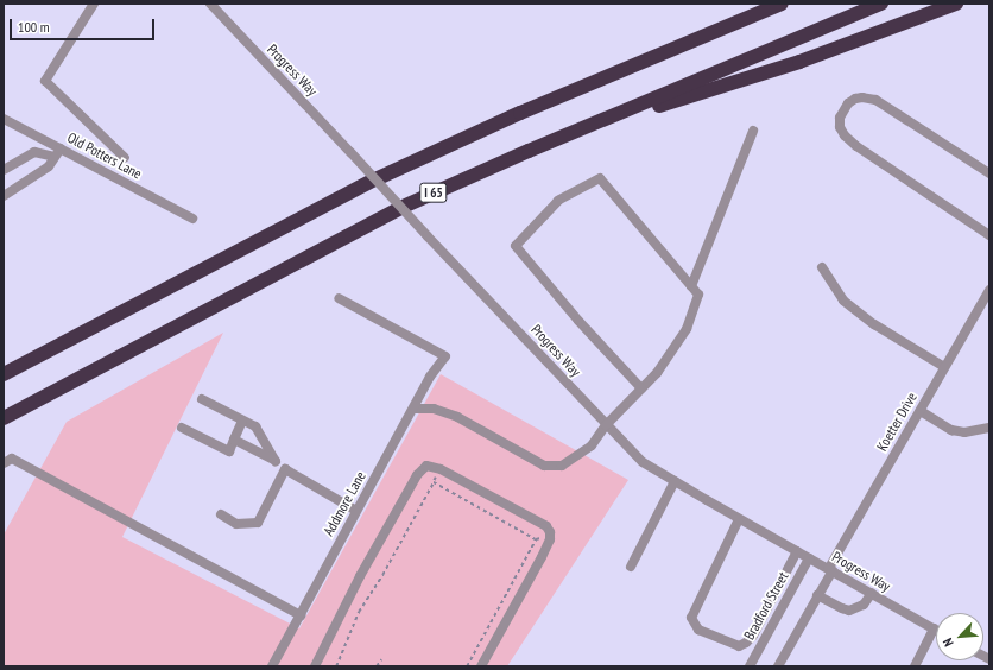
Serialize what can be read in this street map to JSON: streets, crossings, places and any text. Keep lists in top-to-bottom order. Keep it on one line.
{"streets":{"highway":["I 65"],"street":["Progress Way","Old Potters Lane","Koetter Drive","Addmore Lane","Bradford Street"]},"crossings":[["Progress Way","Koetter Drive"],["Progress Way","Bradford Street"]],"scale_bar":"100 m","north":"bottom left"}
